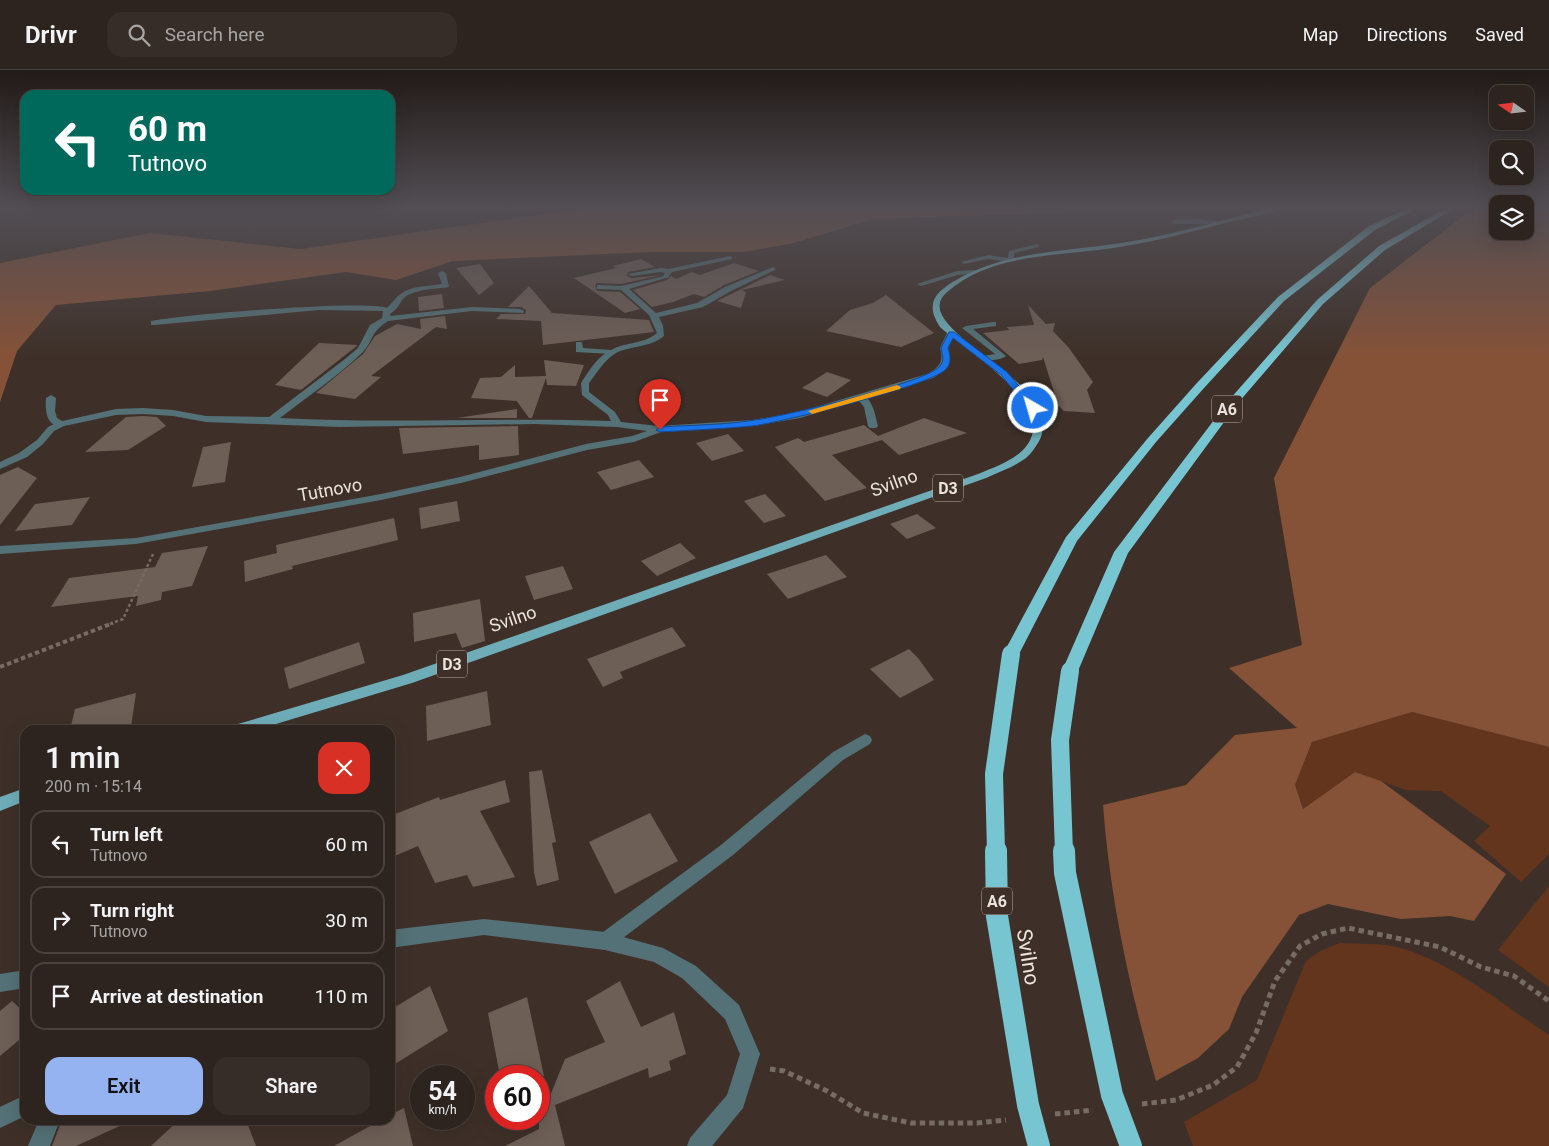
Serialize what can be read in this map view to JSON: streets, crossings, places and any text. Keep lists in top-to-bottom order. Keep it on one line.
{"streets":{"highway":["A6","Svilno"],"main road":["D3"],"street":["Tutnovo"]},"crossings":[["Svilno","Tutnovo"]],"north":"left","page":{"header":"Drivr","search":"Search here","nav":["Map","Directions","Saved"],"turn":["60 m","Tutnovo"],"heading":["1 min","200 m · 15:14"],"list":[{"name":"Turn left","note":"Tutnovo","value":"60 m"},{"name":"Turn right","note":"Tutnovo","value":"30 m"},{"name":"Arrive at destination","value":"110 m"}],"buttons":["Exit","Share"],"speed":"54 km/h","limit":"60"}}
